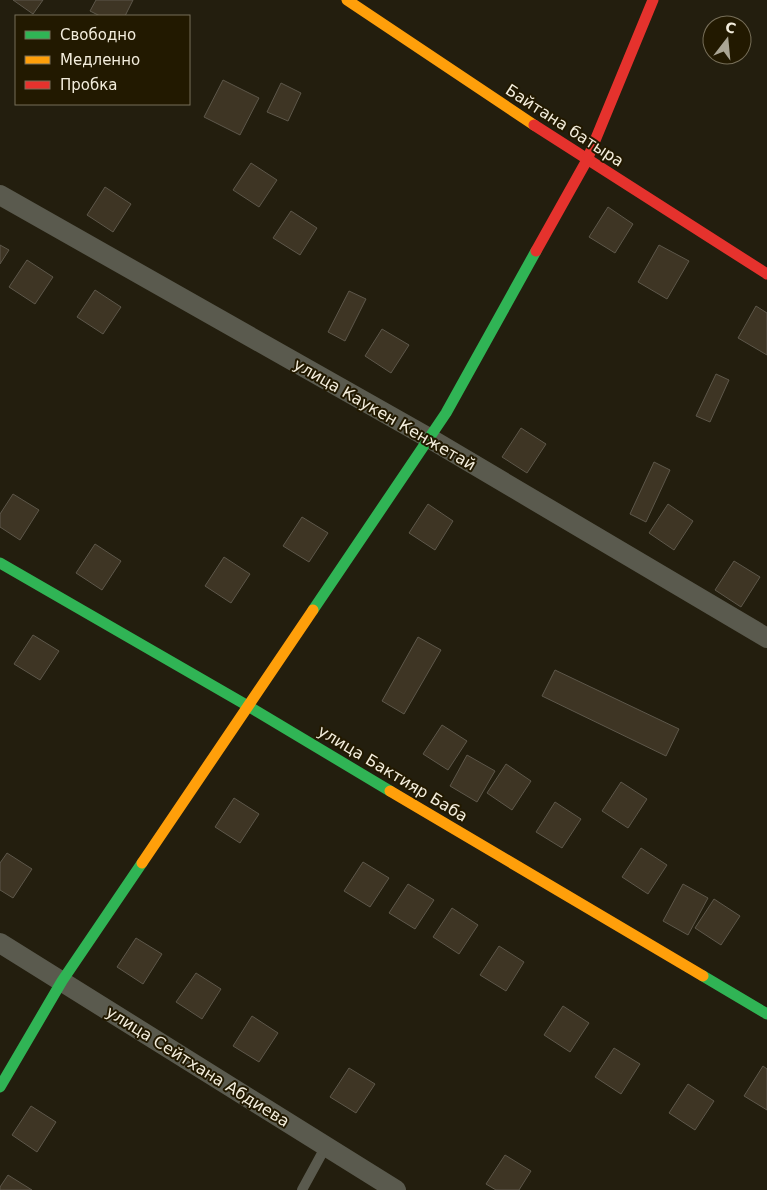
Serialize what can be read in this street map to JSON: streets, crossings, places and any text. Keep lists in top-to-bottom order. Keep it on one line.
{"streets":{"street":["Байтана батыра","улица Каукен Кенжетай","улица Бактияр Баба","улица Сейтхана Абдиева"]},"legend":["Свободно","Медленно","Пробка"],"north":"top"}
